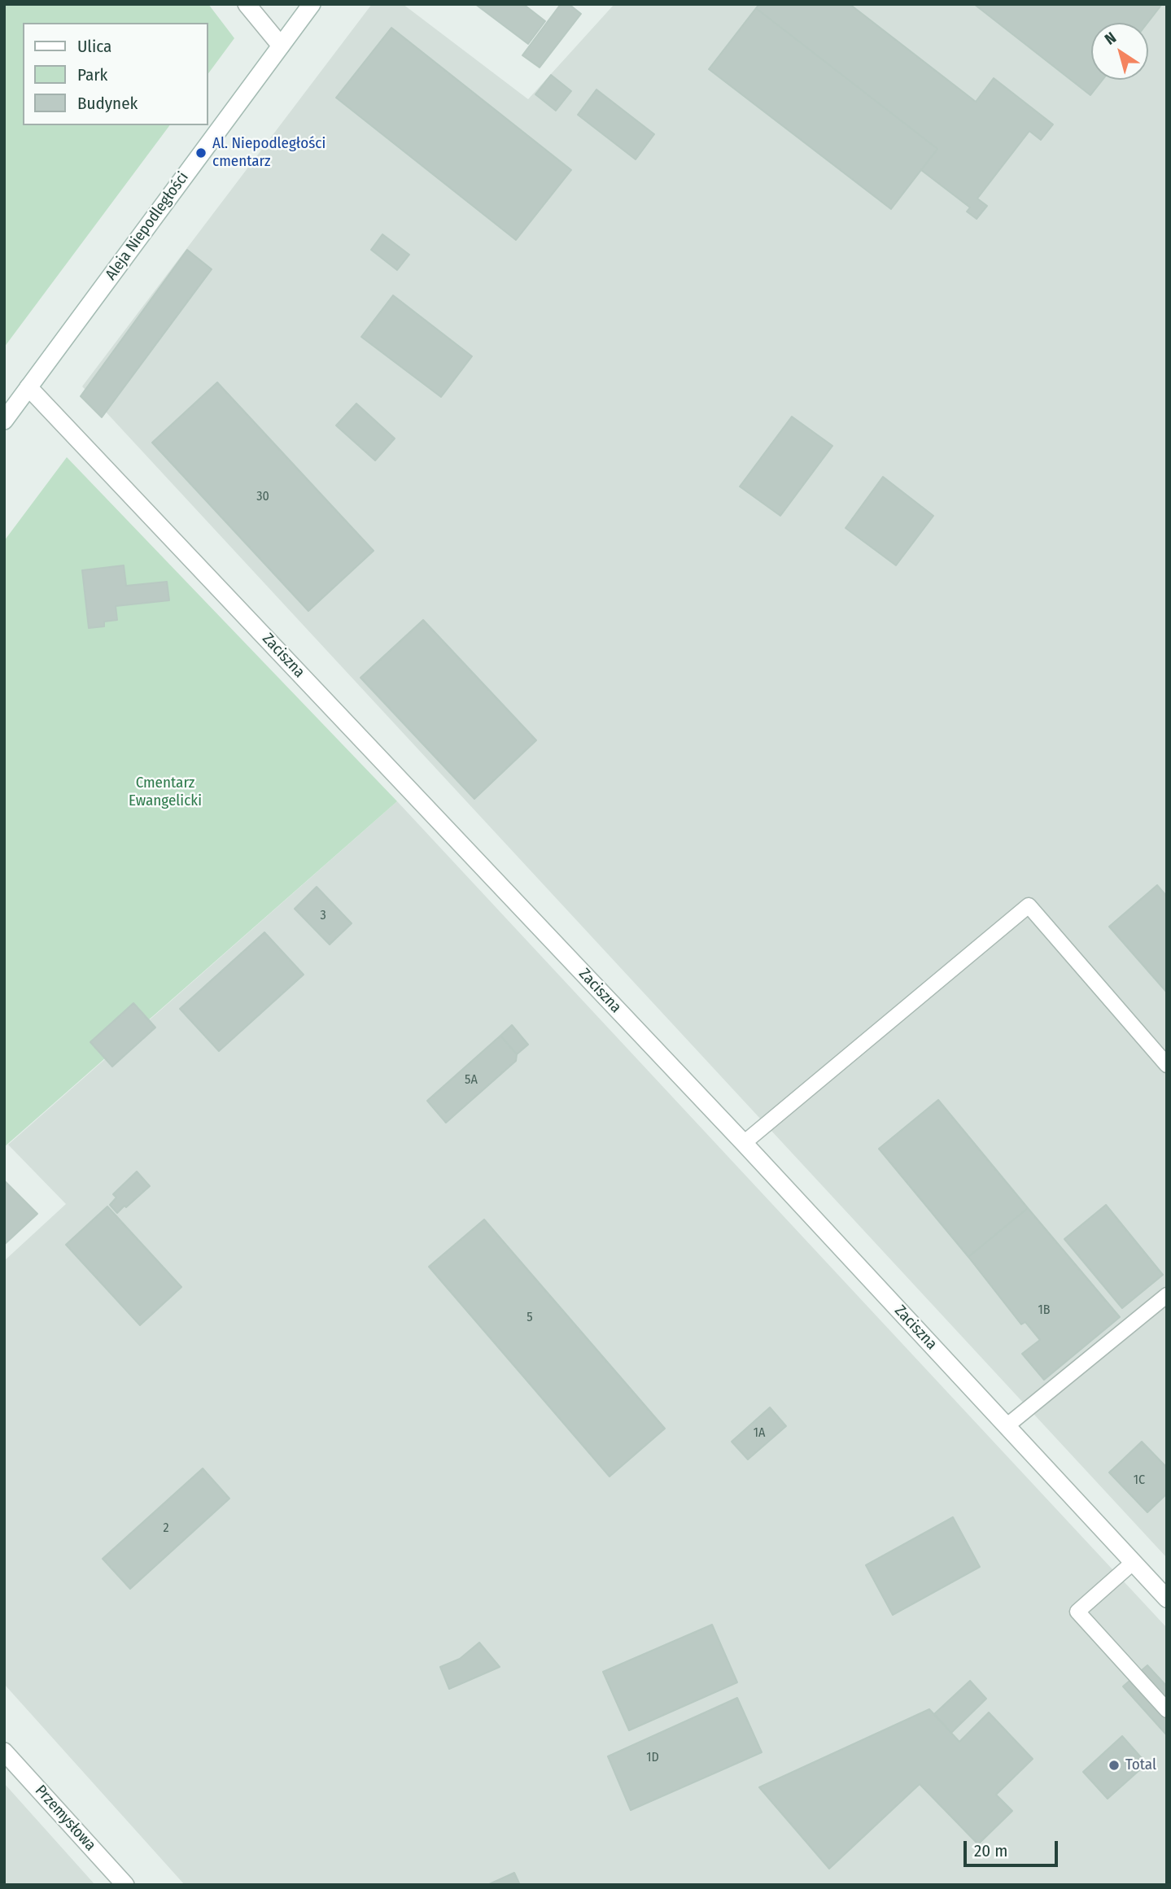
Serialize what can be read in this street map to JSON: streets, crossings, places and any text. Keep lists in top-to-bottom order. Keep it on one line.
{"streets":{"street":["Aleja Niepodległości","Zaciszna","Przemysłowa"]},"crossings":[["Aleja Niepodległości","Zaciszna"]],"parks":["Cmentarz Ewangelicki"],"places":["Al. Niepodległości cmentarz","Total"],"house_numbers":["30","3","5A","1B","5","1A","1C","2","1D"],"legend":["Ulica","Park","Budynek"],"scale_bar":"20 m","north":"top left"}
